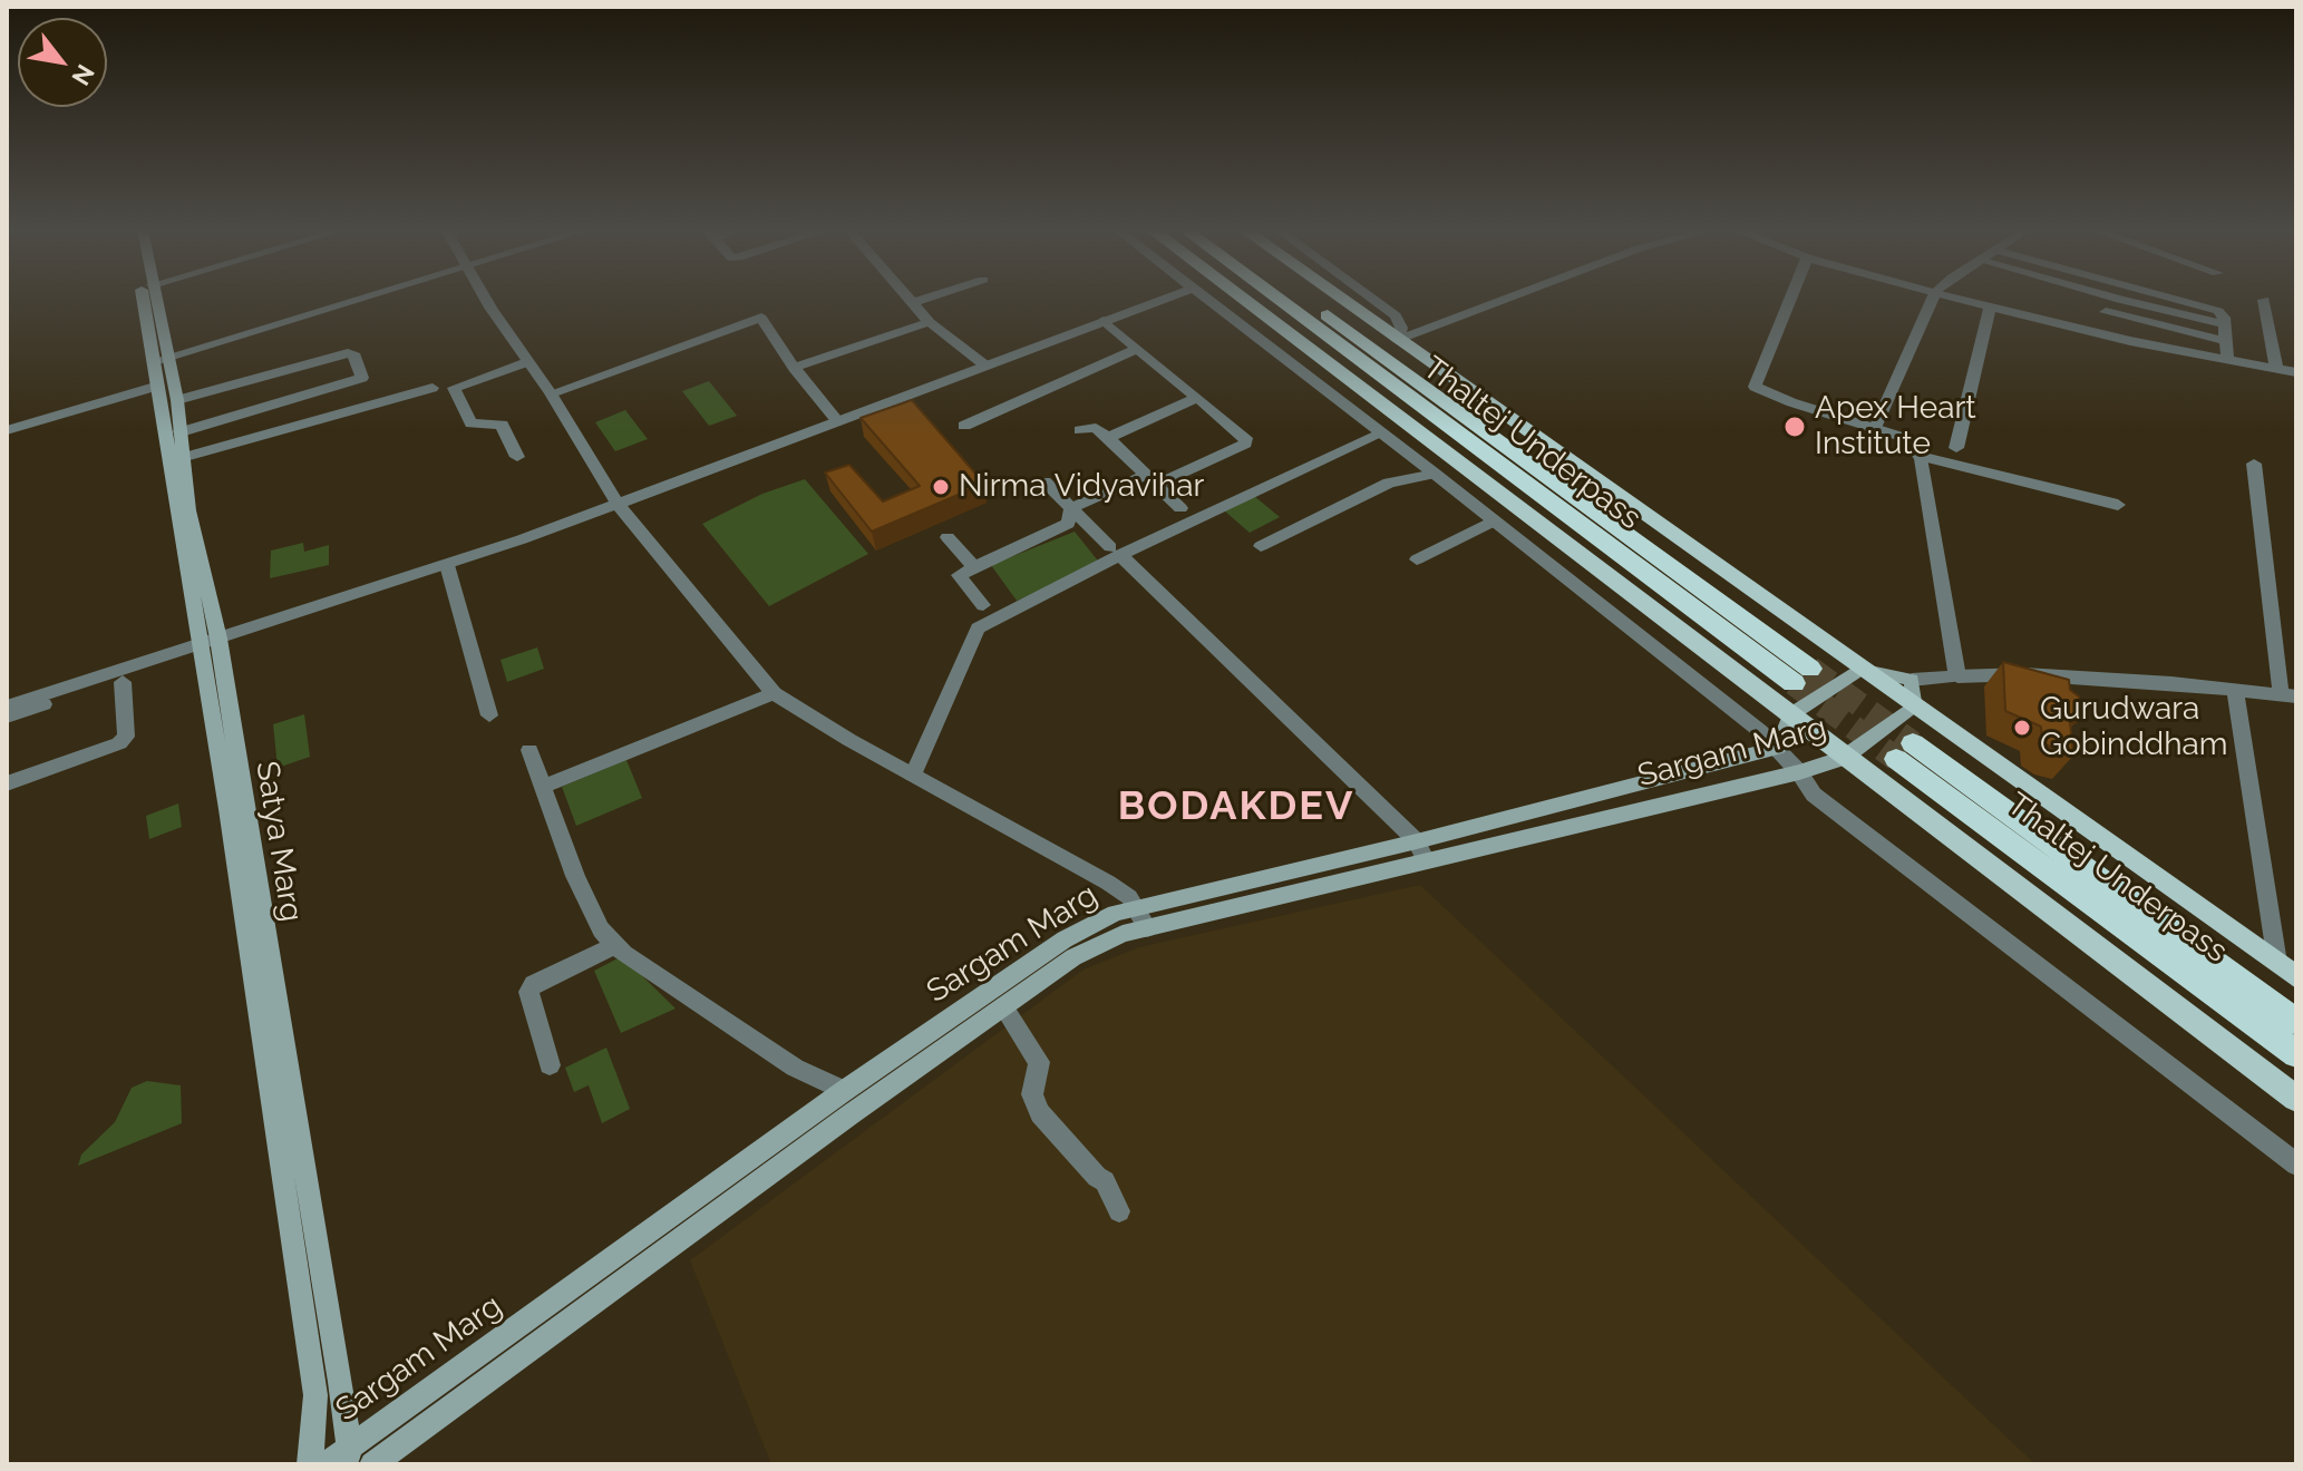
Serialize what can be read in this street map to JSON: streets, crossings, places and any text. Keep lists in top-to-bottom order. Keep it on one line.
{"streets":{"highway":["Thaltej Underpass"],"main road":["Sargam Marg","Satya Marg"]},"crossings":[["Sargam Marg","Satya Marg"]],"districts":["BODAKDEV"],"places":["Apex Heart Institute","Nirma Vidyavihar","Gurudwara Gobinddham"],"north":"bottom right"}
